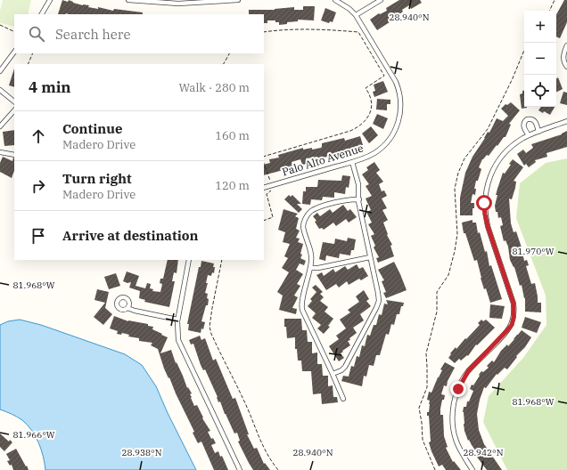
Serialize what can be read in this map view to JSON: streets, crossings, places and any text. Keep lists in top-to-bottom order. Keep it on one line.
{"streets":{"street":["Palo Alto Avenue"]},"page":{"map_buttons":["+","−"],"search":"Search here","heading":["4 min","Walk · 280 m"],"list":[["Continue","Madero Drive","160 m"],["Turn right","Madero Drive","120 m"],"Arrive at destination"]},"coordinates":["28.940°N","81.970°W","81.968°W","81.966°W","28.938°N","28.942°N"]}
